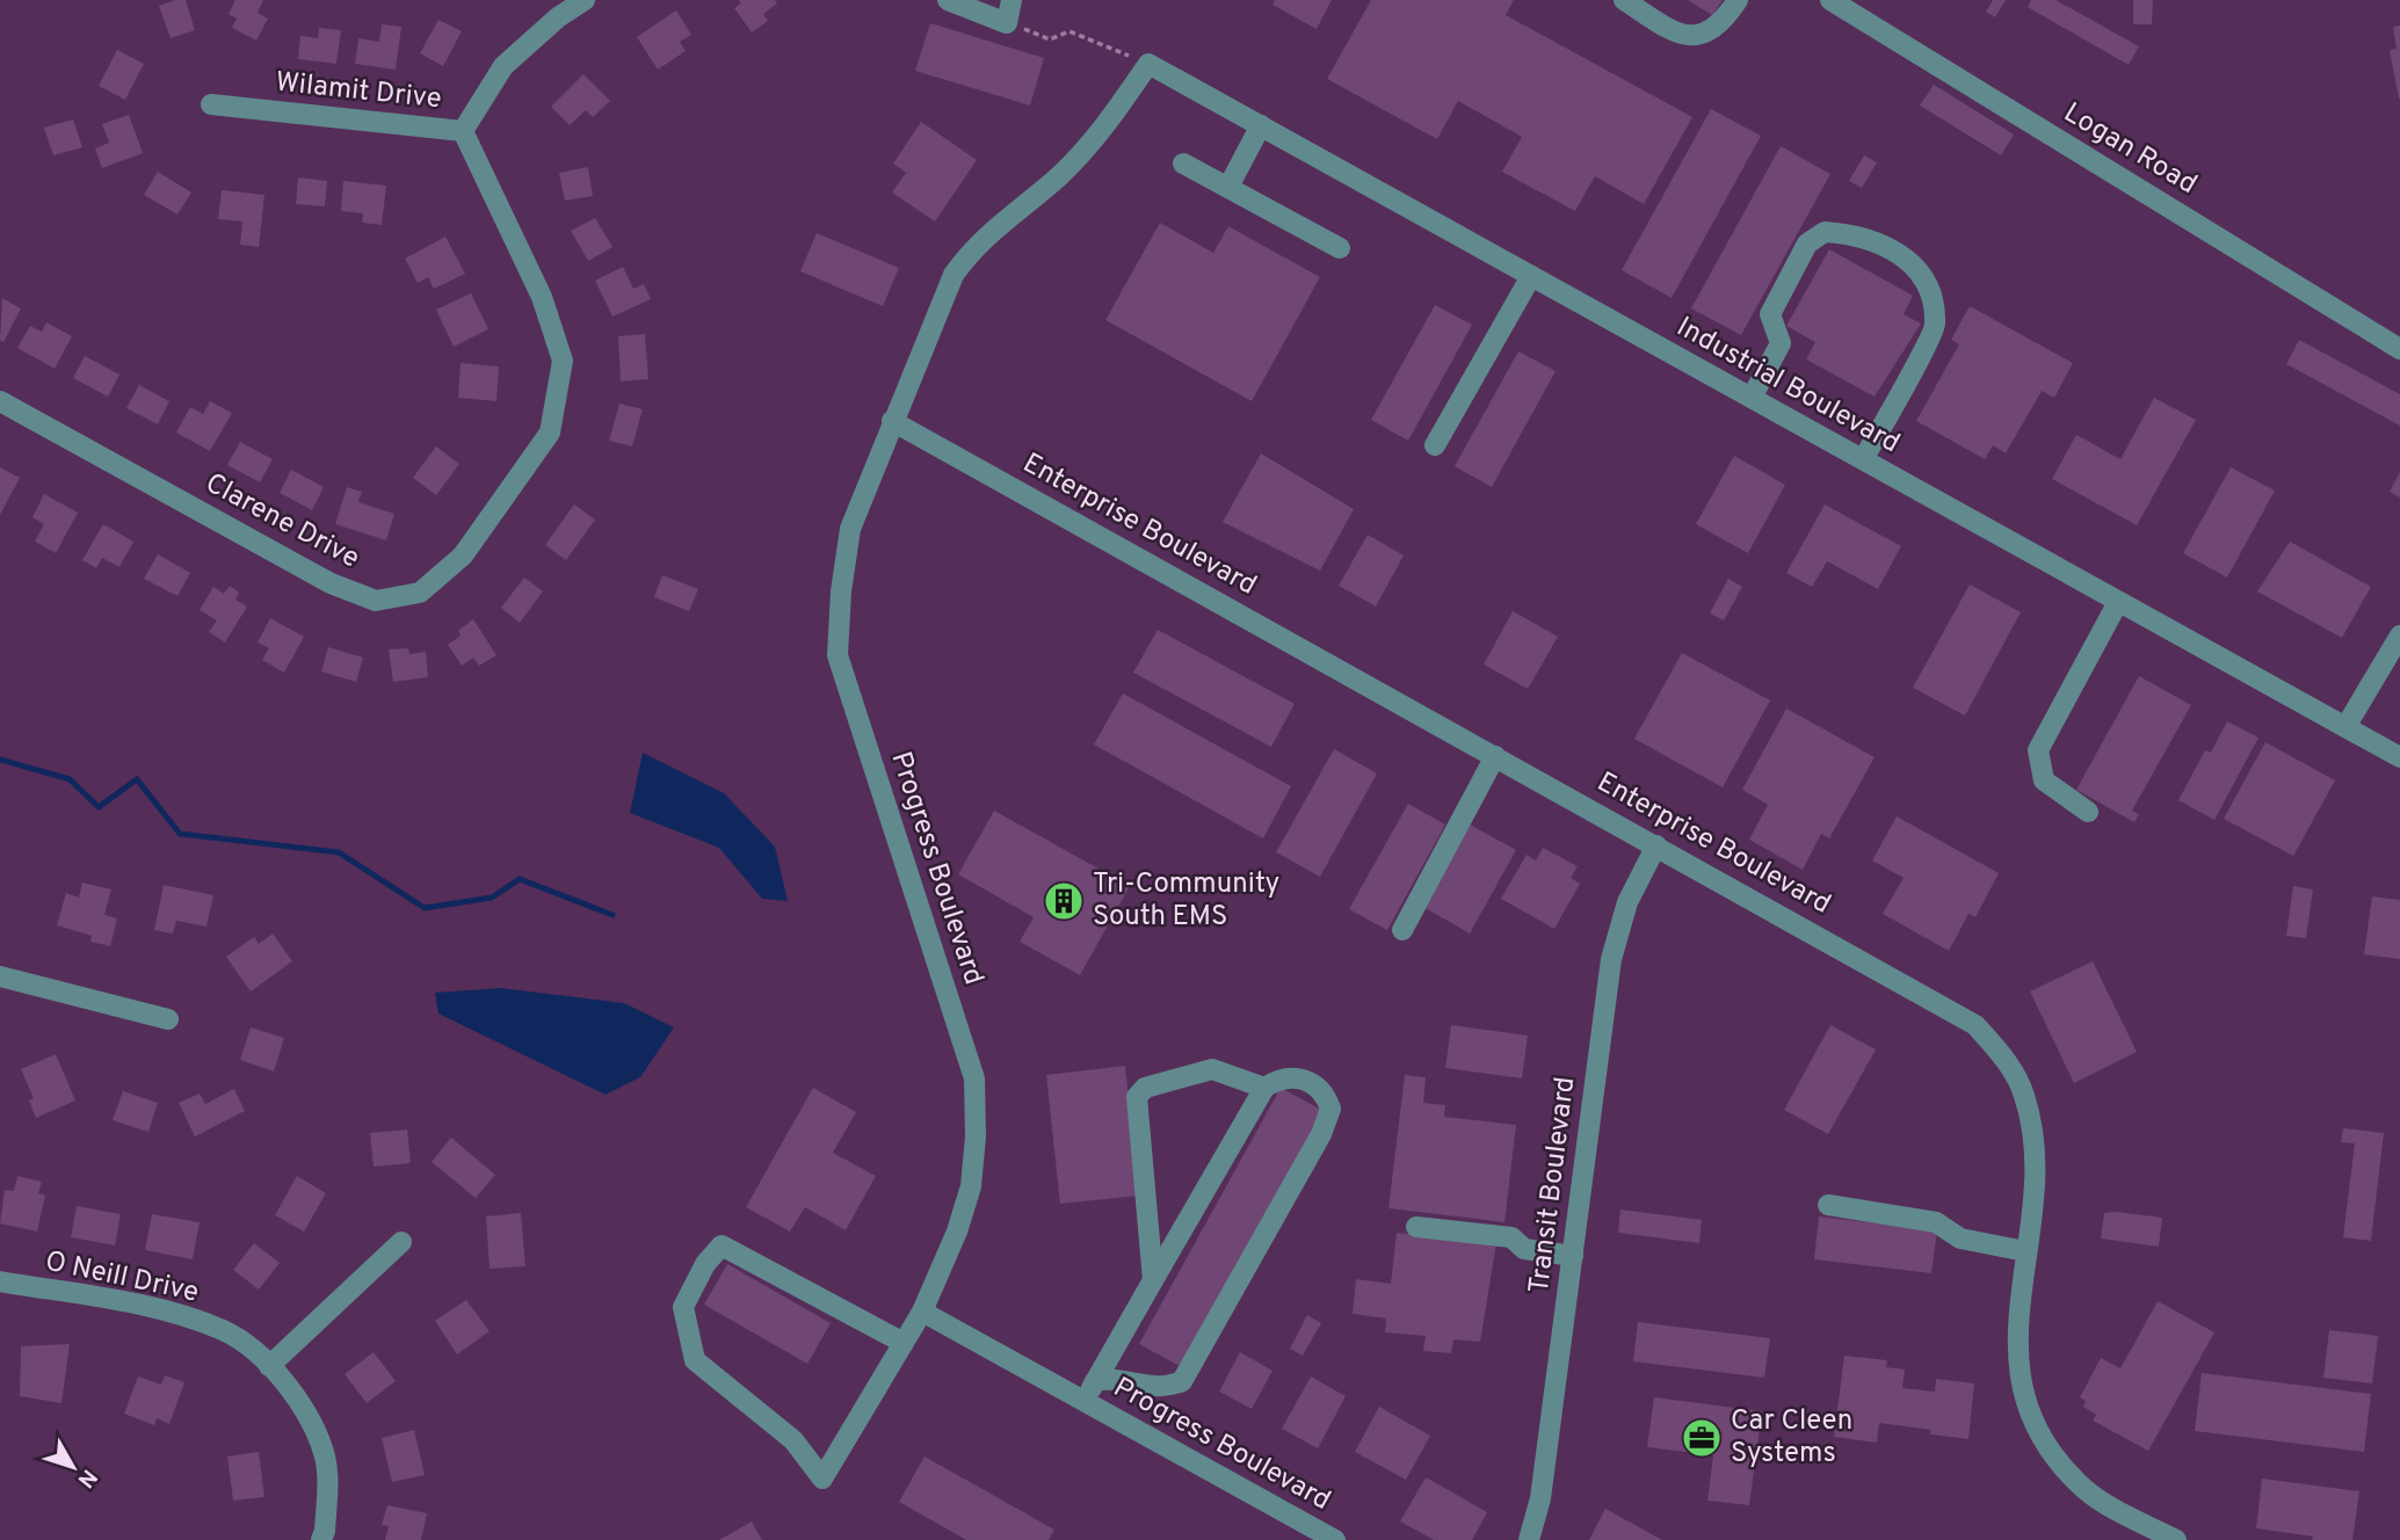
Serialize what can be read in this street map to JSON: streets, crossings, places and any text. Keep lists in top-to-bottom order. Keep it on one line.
{"streets":{"street":["Wilamit Drive","Logan Road","Industrial Boulevard","Clarene Drive","Enterprise Boulevard","Progress Boulevard","Transit Boulevard","O Neill Drive"]},"crossings":[["Wilamit Drive","Clarene Drive"],["Industrial Boulevard","Progress Boulevard"],["Enterprise Boulevard","Progress Boulevard"],["Enterprise Boulevard","Transit Boulevard"]],"places":{"building":["Tri-Community South EMS"],"office":["Car Cleen Systems"]},"north":"bottom right"}
